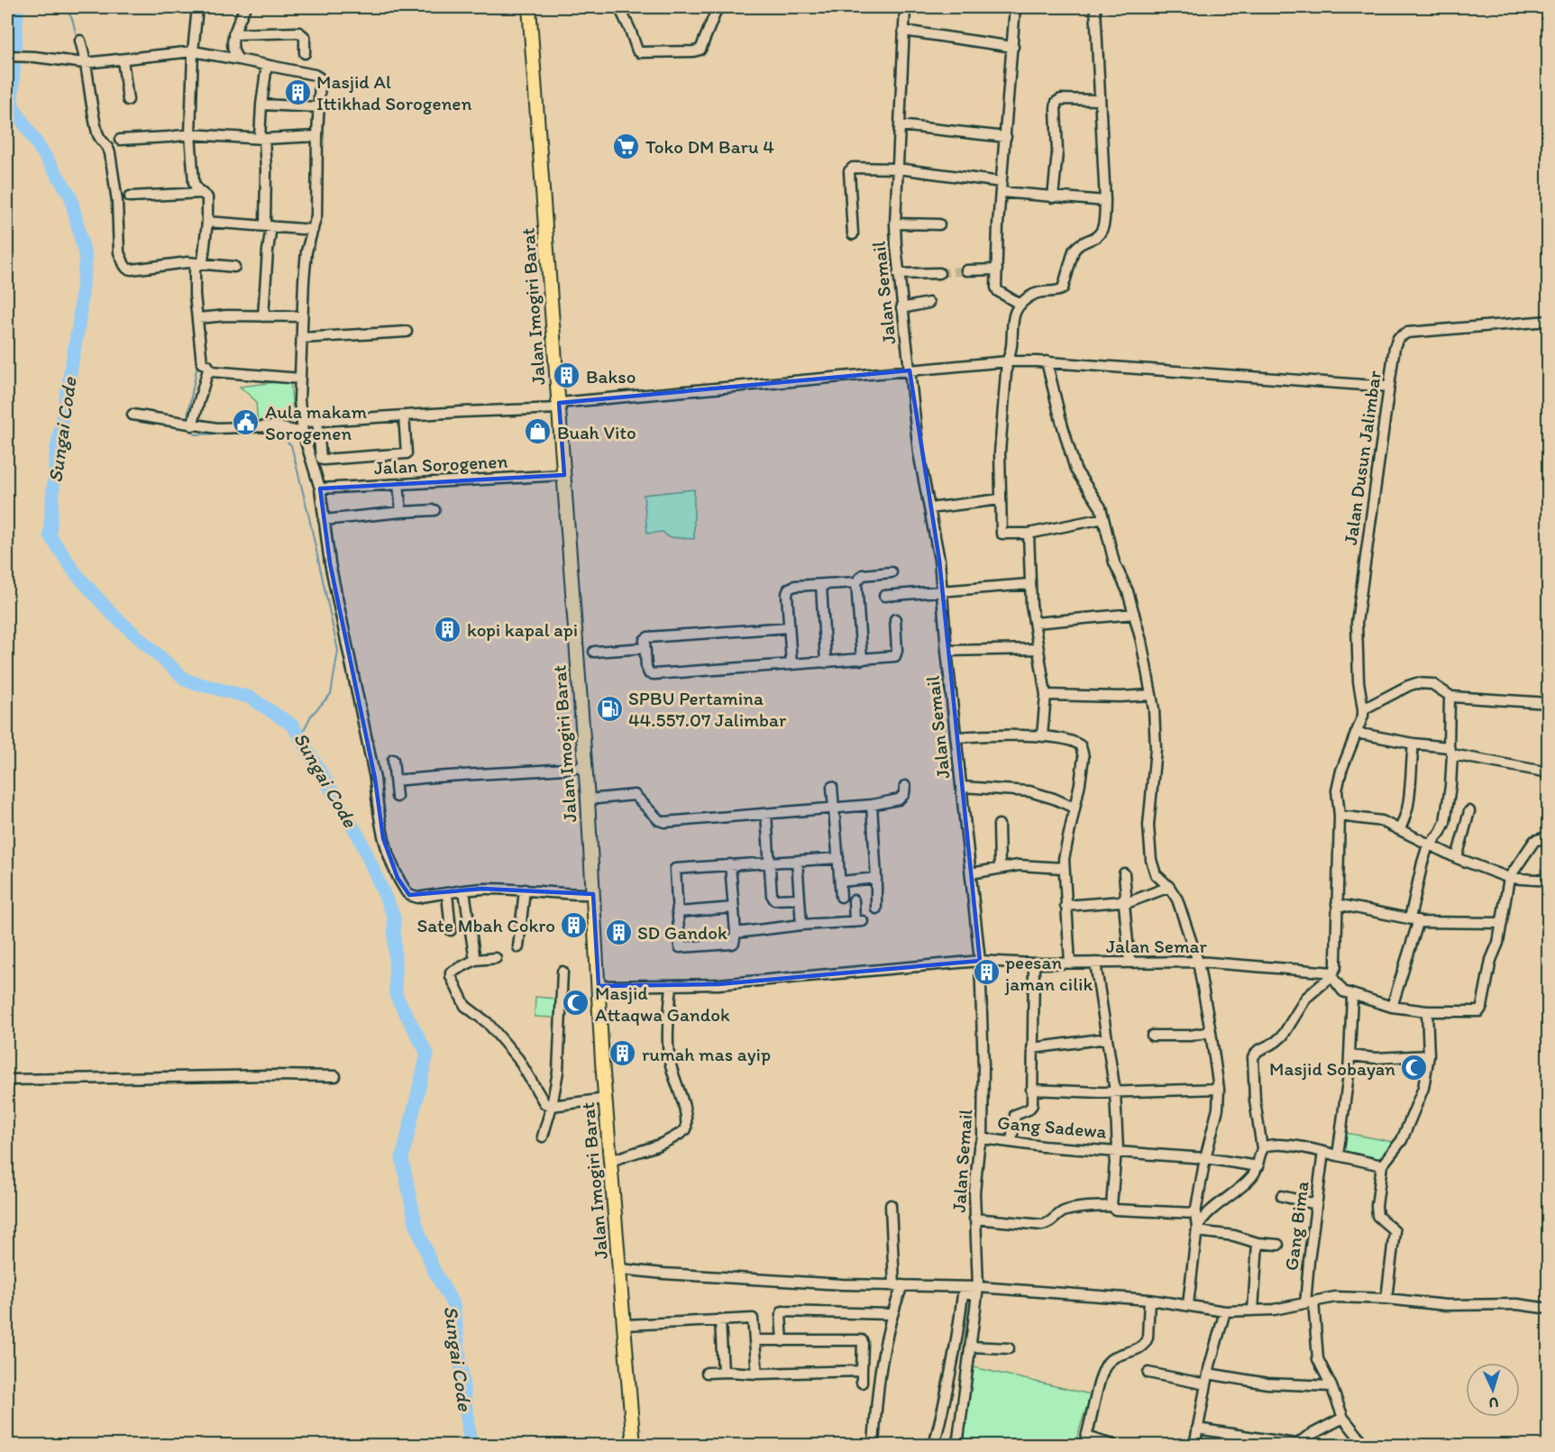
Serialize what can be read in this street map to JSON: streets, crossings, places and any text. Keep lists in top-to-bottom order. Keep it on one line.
{"streets":{"main road":["Jalan Imogiri Barat"],"street":["Jalan Semail","Jalan Dusun Jalimbar","Jalan Sorogenen","Jalan Semar","Gang Sadewa","Gang Bima"]},"crossings":[["Jalan Semail","Jalan Semar"],["Jalan Semail","Gang Sadewa"],["Jalan Imogiri Barat","Jalan Sorogenen"],["Jalan Imogiri Barat","Jalan Semar"],["Jalan Dusun Jalimbar","Jalan Semar"]],"water":["Sungai Code"],"places":{"building":["Masjid Al Ittikhad Sorogenen","Bakso","kopi kapal api","Sate Mbah Cokro","SD Gandok","peesan jaman cilik","rumah mas ayip"],"supermarket":["Toko DM Baru 4"],"public building":["Aula makam Sorogenen"],"shop":["Buah Vito"],"fuel station":["SPBU Pertamina 44.557.07 Jalimbar"],"mosque":["Masjid Attaqwa Gandok","Masjid Sobayan"]},"north":"bottom"}
